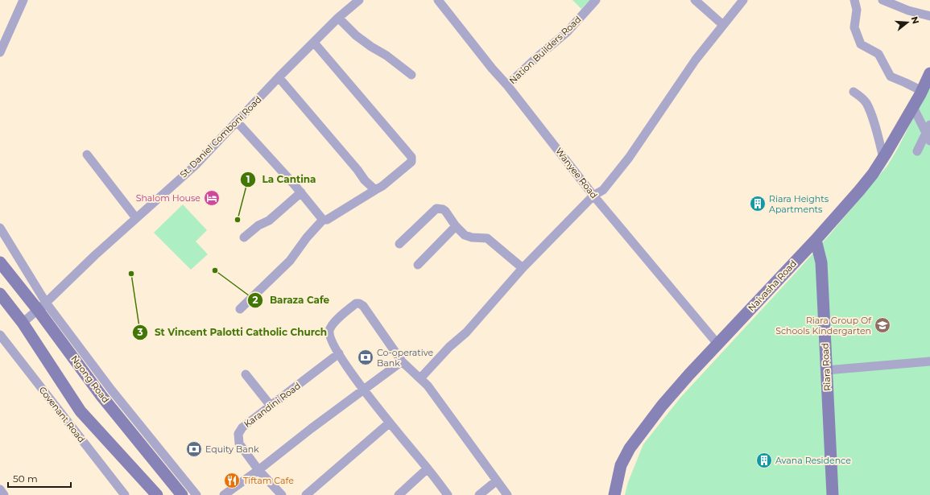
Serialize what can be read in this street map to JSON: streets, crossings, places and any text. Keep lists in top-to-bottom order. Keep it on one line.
{"streets":{"main road":["Naivasha Road","Riara Road","Ngong Road"],"street":["Nation Builders Road","St. Daniel Comboni Road","Wanyee Road","Karandini Road","Covenant Road"]},"crossings":[["Nation Builders Road","Wanyee Road"],["St. Daniel Comboni Road","Ngong Road"],["Wanyee Road","Naivasha Road"],["Naivasha Road","Riara Road"]],"places":{"hotel":["Shalom House"],"building":["Riara Heights Apartments","Avana Residence"],"other":["La Cantina","Baraza Cafe","St Vincent Palotti Catholic Church"],"school or university":["Riara Group Of Schools Kindergarten"],"bank":["Co-operative Bank","Equity Bank"],"restaurant":["Tiftam Cafe"]},"scale_bar":"50 m","north":"right"}
